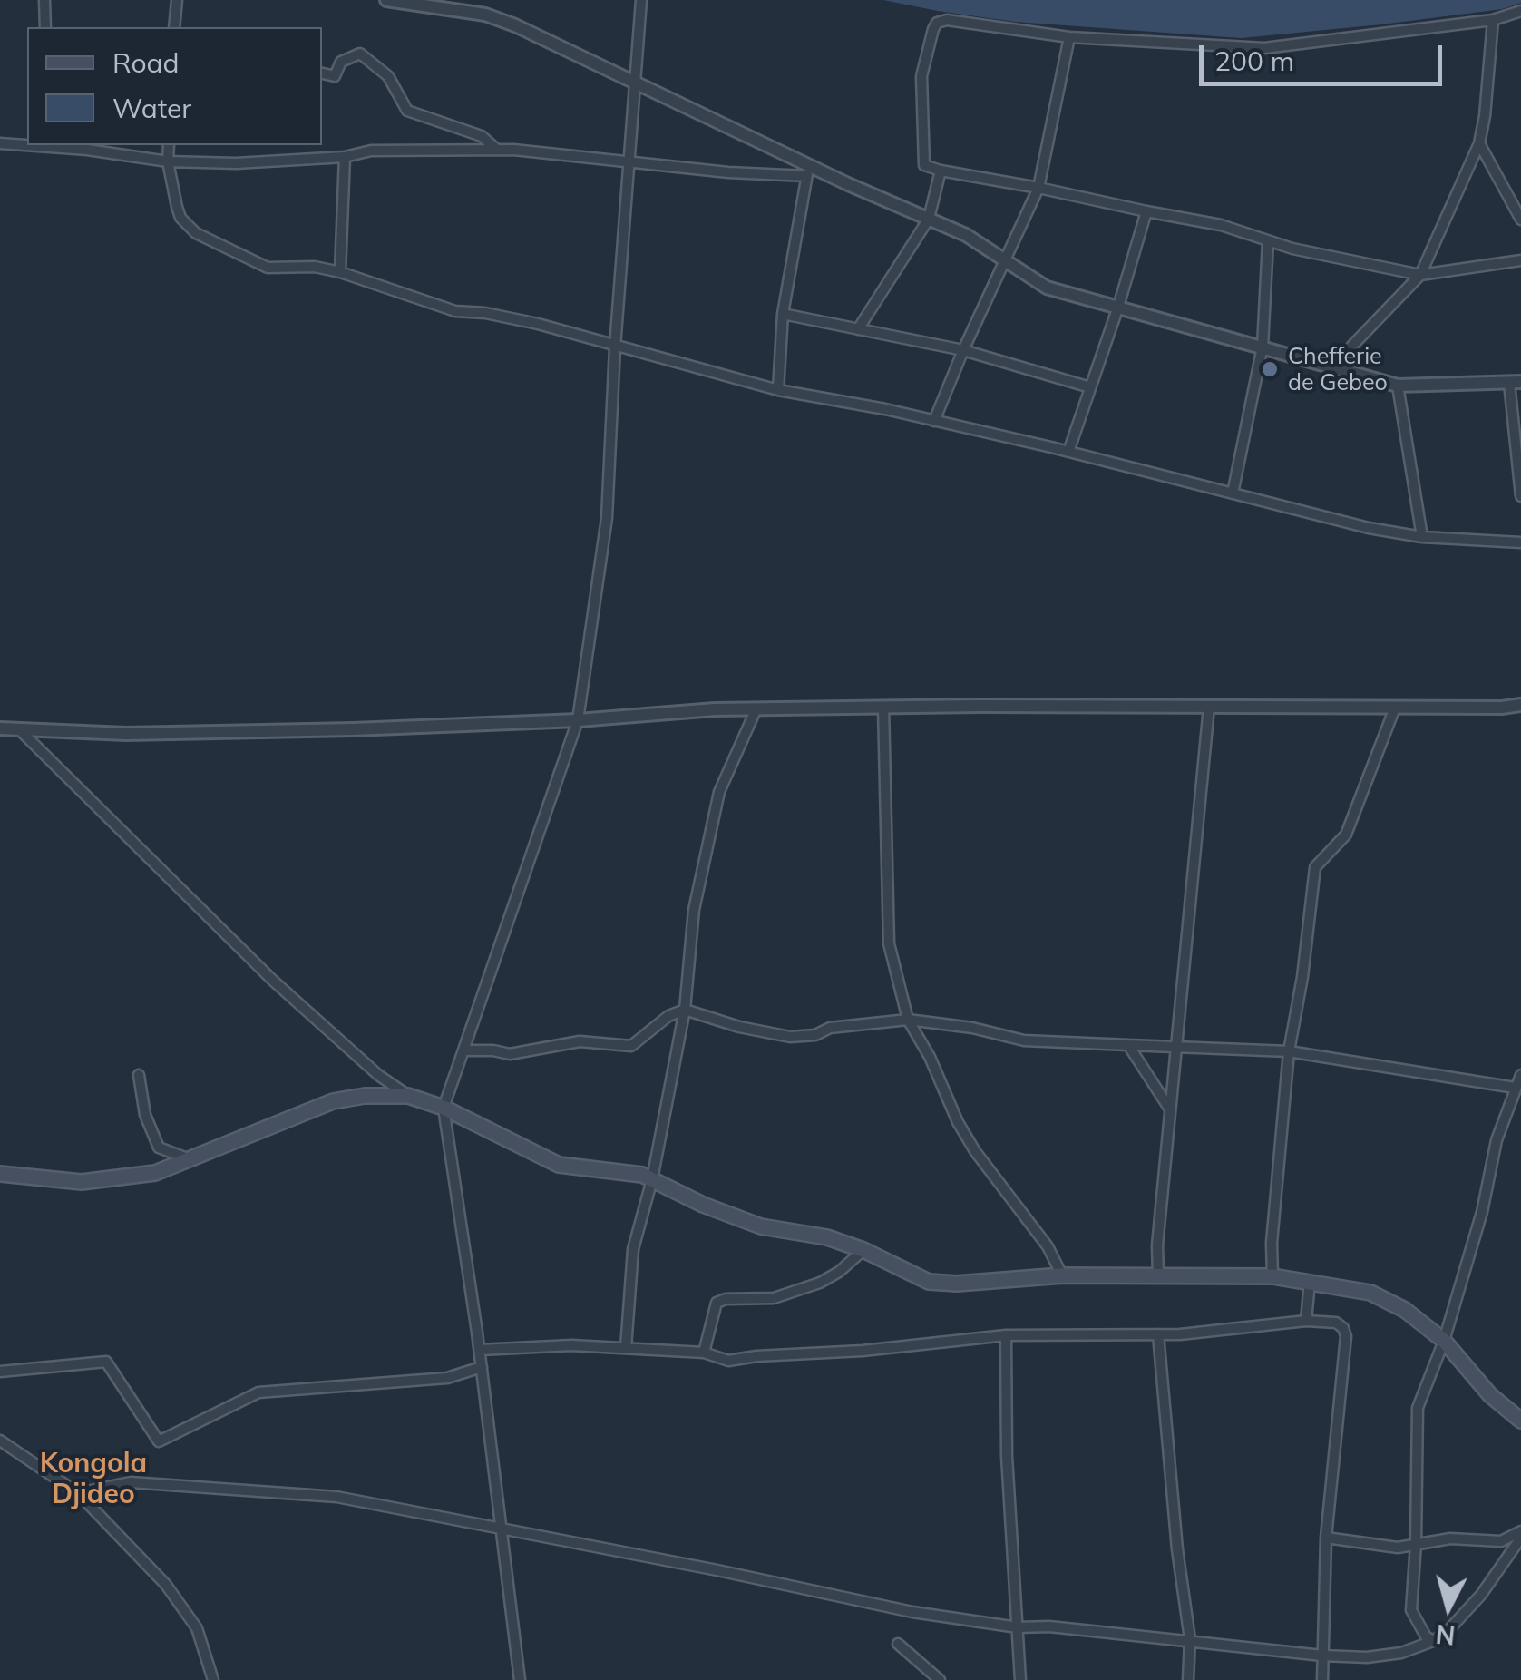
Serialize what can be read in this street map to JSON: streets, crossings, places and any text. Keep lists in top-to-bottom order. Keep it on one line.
{"districts":["Kongola Djideo"],"places":["Chefferie de Gebeo"],"legend":["Road","Water"],"scale_bar":"200 m","north":"bottom"}
